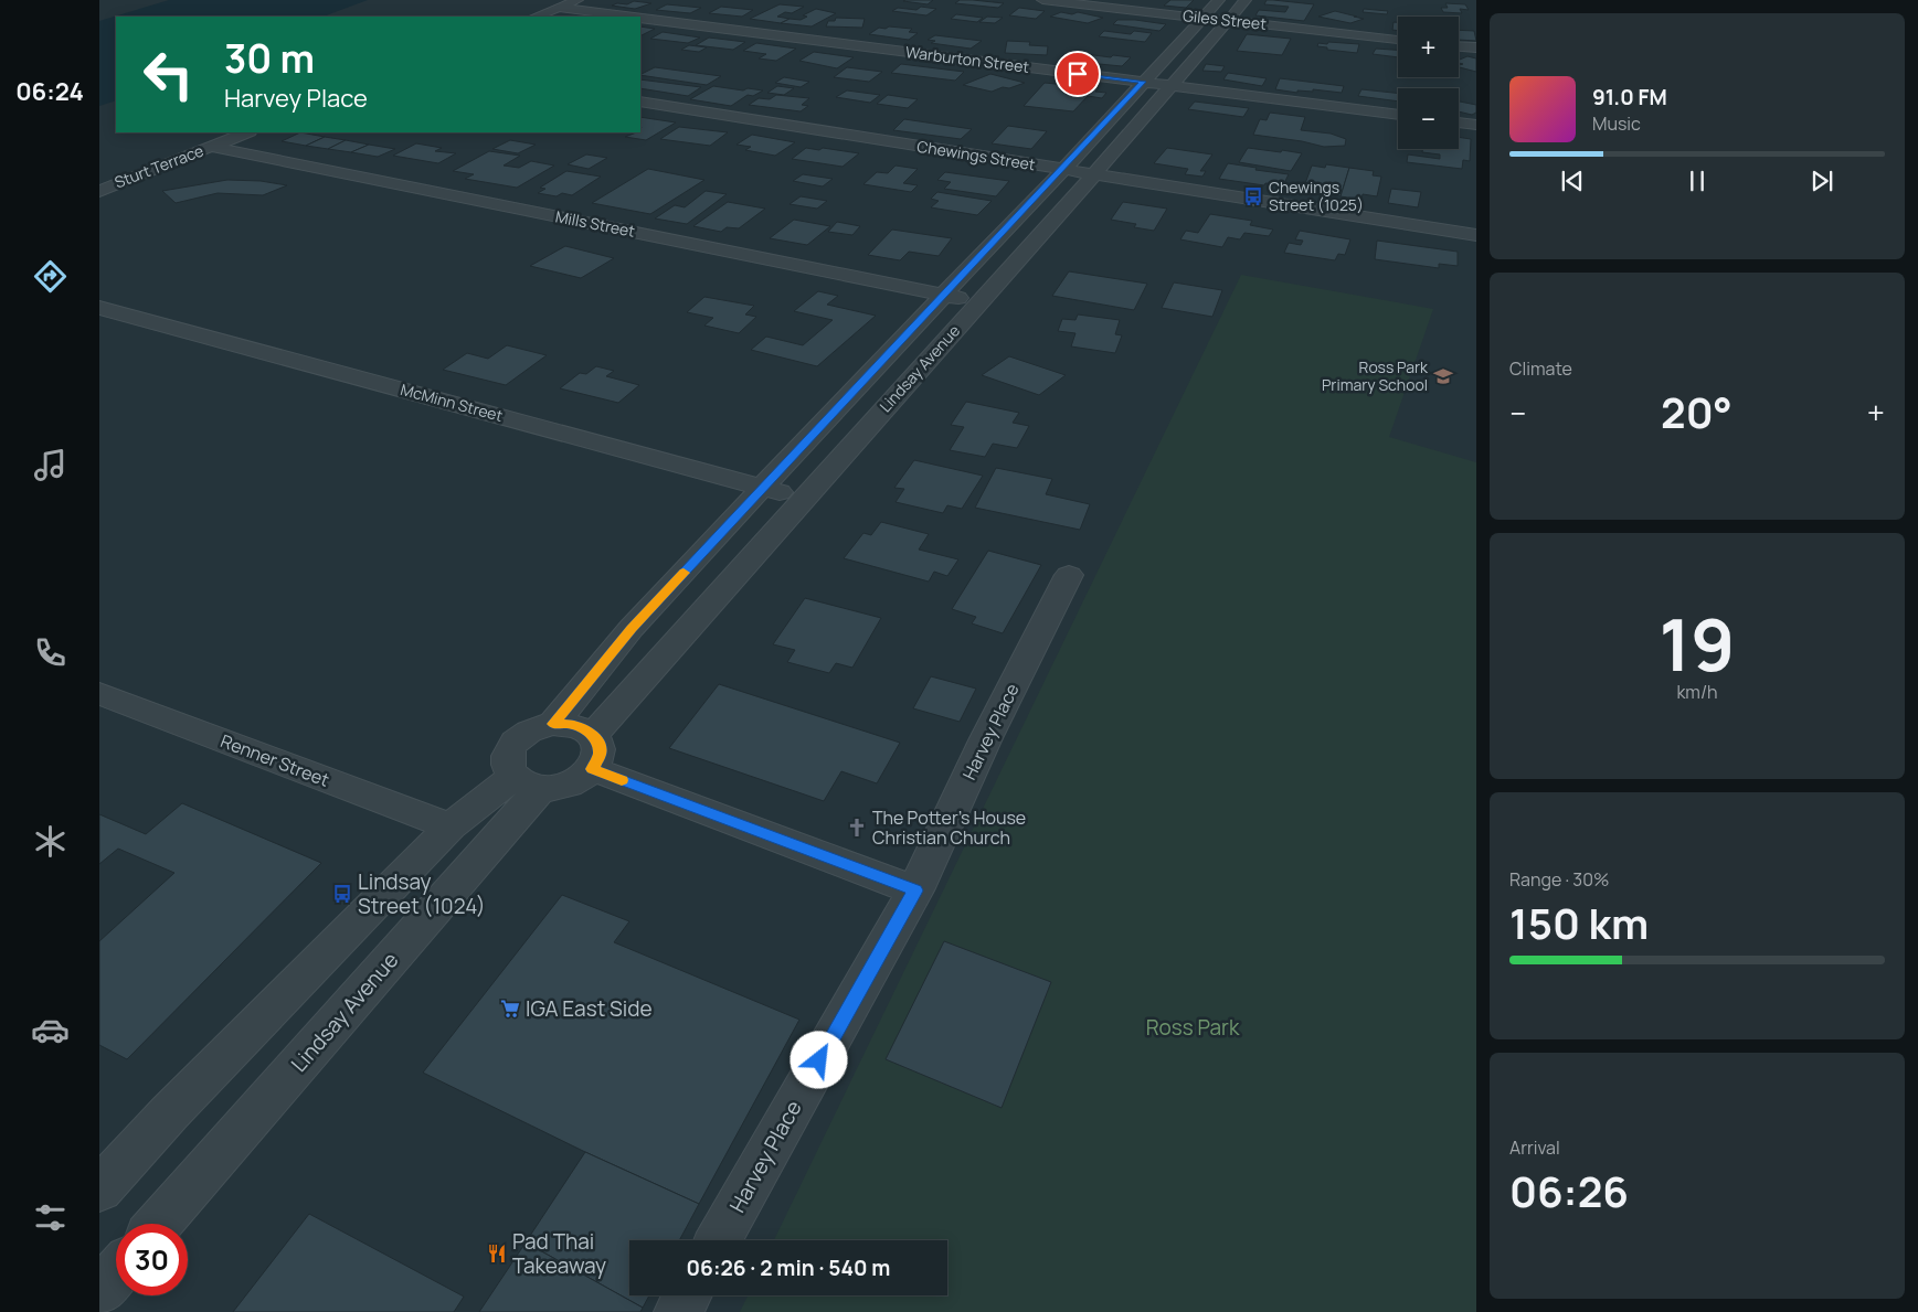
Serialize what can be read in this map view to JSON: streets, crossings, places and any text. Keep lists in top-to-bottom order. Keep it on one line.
{"streets":{"street":["Giles Street","Warburton Street","Chewings Street","Sturt Terrace","Mills Street","Lindsay Avenue","McMinn Street","Harvey Place","Renner Street"]},"crossings":[["Giles Street","Lindsay Avenue"],["Warburton Street","Lindsay Avenue"],["Chewings Street","Lindsay Avenue"],["Sturt Terrace","Mills Street"],["Mills Street","Lindsay Avenue"],["Lindsay Avenue","McMinn Street"]],"parks":["Ross Park"],"places":{"bus stop":["Chewings Street (1025)","Lindsay Street (1024)"],"school or university":["Ross Park Primary School"],"church":["The Potter's House Christian Church"],"supermarket":["IGA East Side"],"restaurant":["Pad Thai Takeaway"]},"page":{"tabs":"06:24","map_buttons":["+","−"],"turn":["30 m","Harvey Place"],"song":["91.0 FM","Music"],"tile":["Climate",["19","km/h"],["Range · 30%","150 km"],["Arrival","06:26"]],"heat":["−","20°","+"],"limit":"30","trip":"06:26 · 2 min · 540 m"}}
